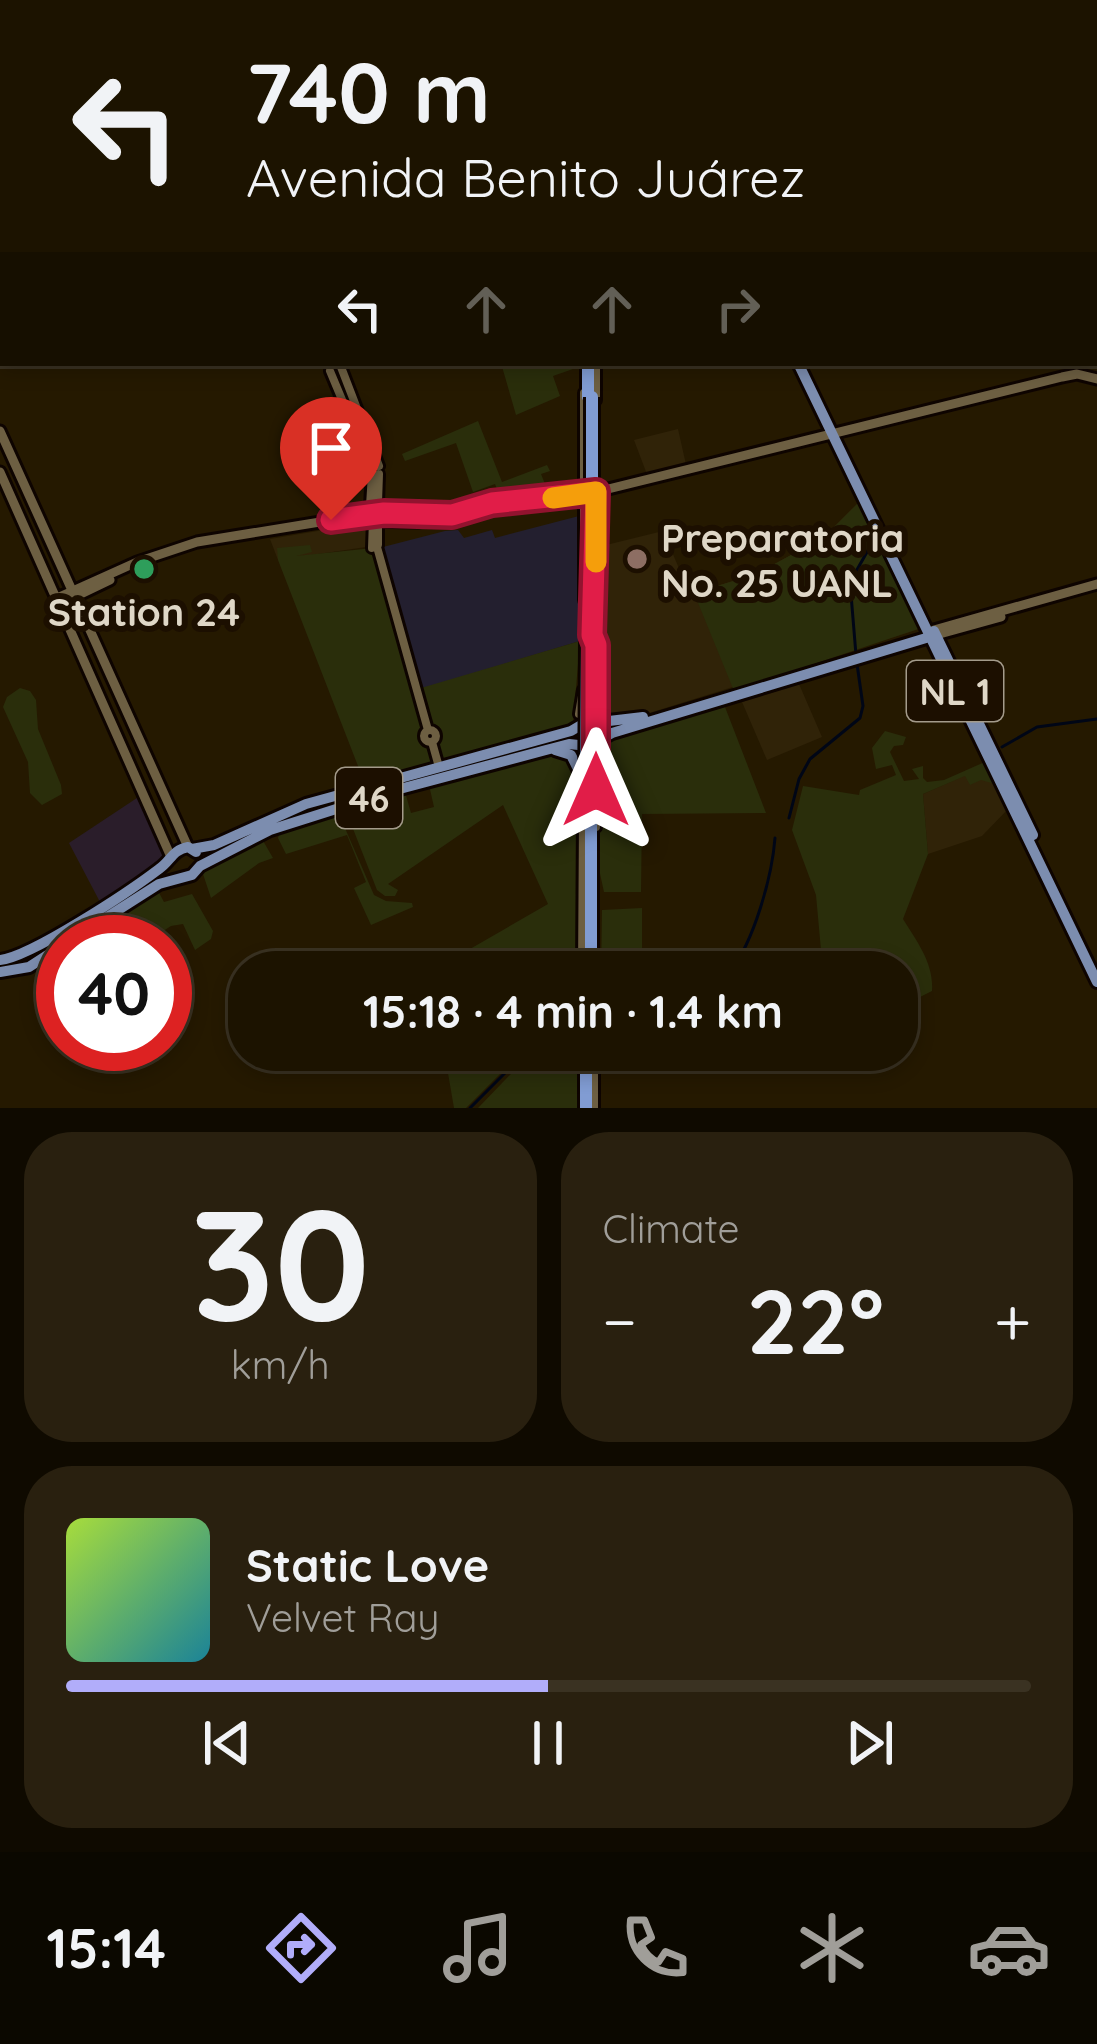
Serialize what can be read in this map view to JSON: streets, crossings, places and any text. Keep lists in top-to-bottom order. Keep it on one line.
{"streets":{"main road":["NL 1","46"]},"crossings":[["NL 1","46"]],"places":["Preparatoria No. 25 UANL","Station 24"],"page":{"turn":["740 m","Avenida Benito Juárez"],"limit":"40","trip":"15:18 · 4 min · 1.4 km","tile":[["30","km/h"],"Climate"],"heat":["−","22°","+"],"song":["Static Love","Velvet Ray"],"tabs":"15:14"}}
